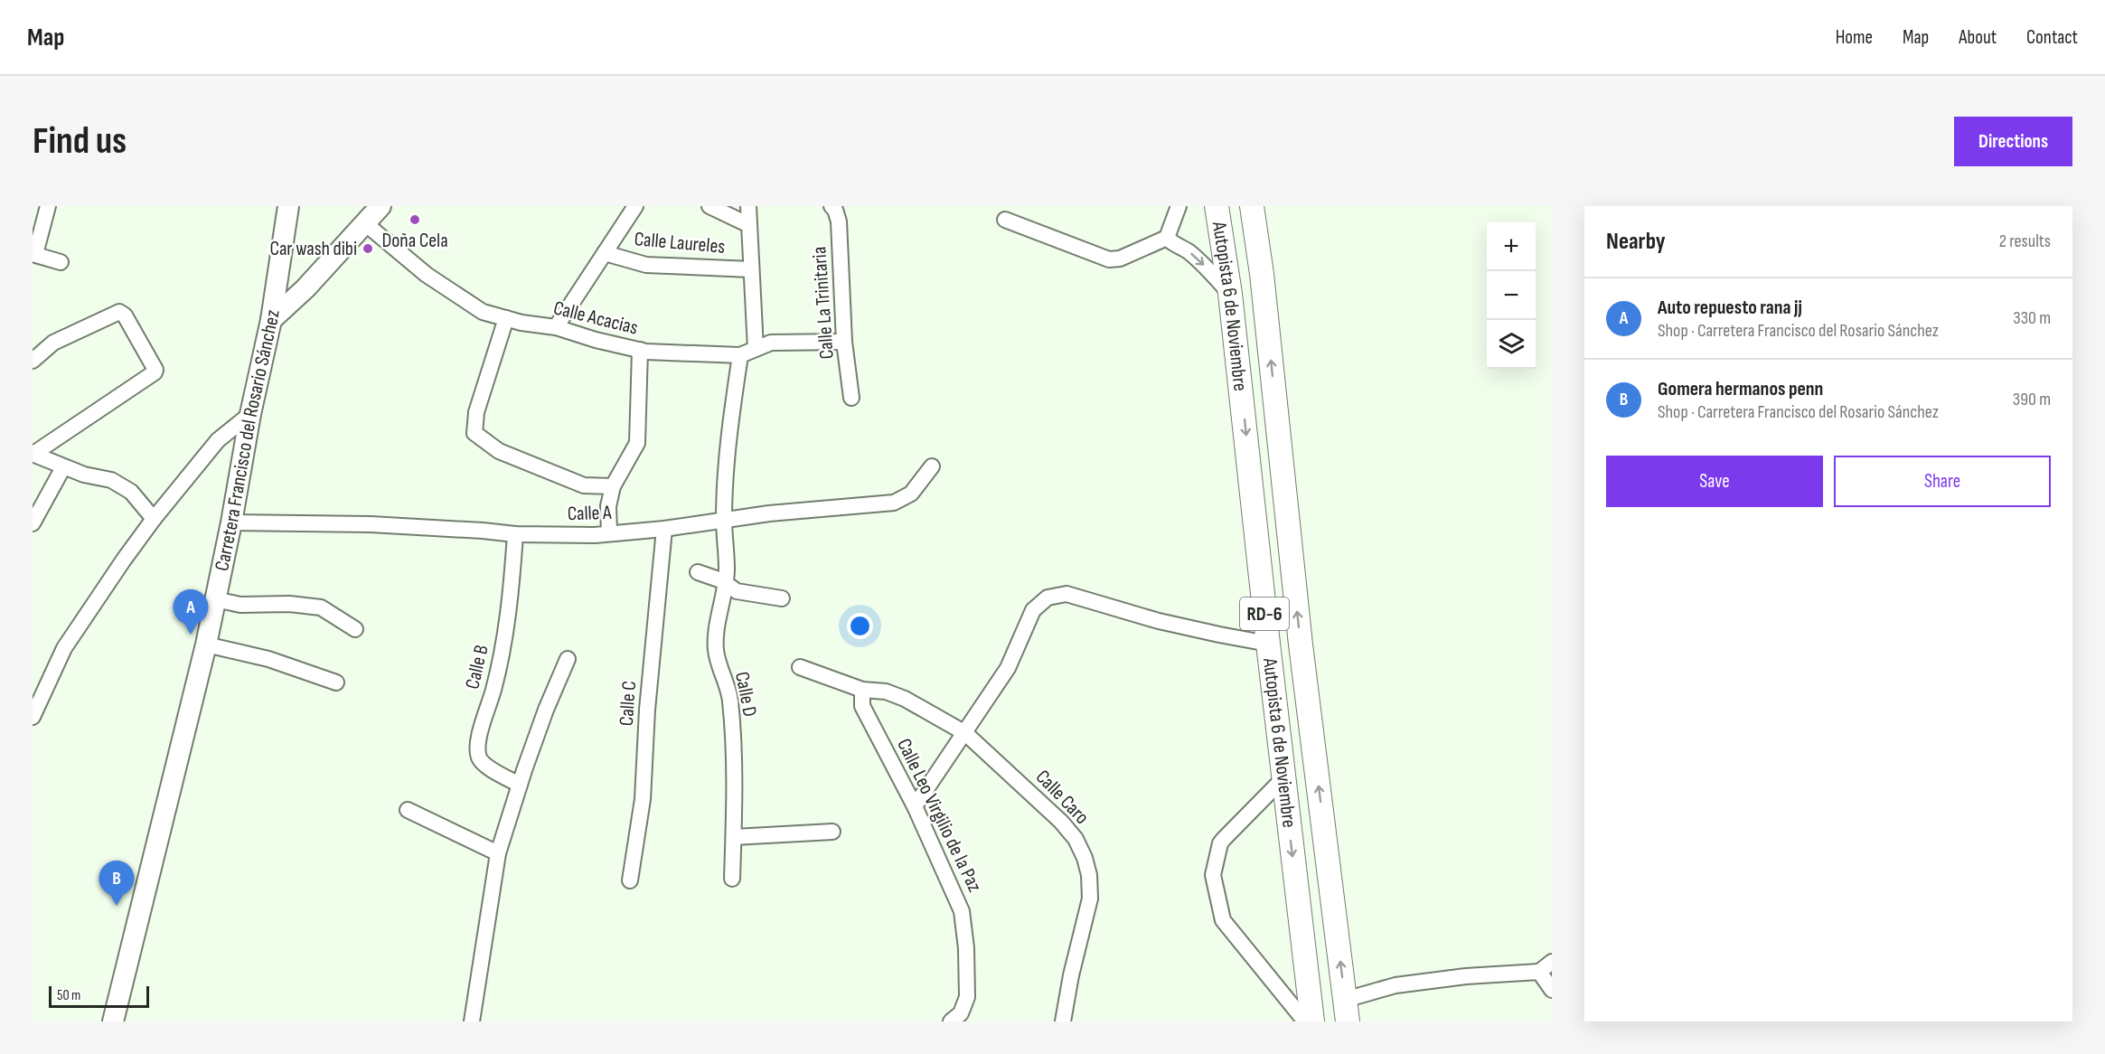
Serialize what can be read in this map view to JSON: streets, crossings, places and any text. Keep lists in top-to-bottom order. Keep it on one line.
{"streets":{"highway":["Autopista 6 de Noviembre","RD-6"],"main road":["Carretera Francisco del Rosario Sánchez"],"street":["Calle Laureles","Calle La Trinitaria","Calle Acacias","Calle A","Calle B","Calle D","Calle C","Calle Caro","Calle Leo Virgilio de la Paz"]},"crossings":[["Calle La Trinitaria","Calle Acacias"],["Calle Acacias","Calle D"],["Carretera Francisco del Rosario Sánchez","Calle A"],["Calle A","Calle B"],["Calle A","Calle D"],["Calle A","Calle C"],["Calle Caro","Calle Leo Virgilio de la Paz"]],"places":["Doña Cela","Car wash dibi"],"scale_bar":"50 m","page":{"header":"Map","nav":["Home","Map","About","Contact"],"buttons":["Directions",["Save","Share"]],"title":"Find us","heading":["Nearby","2 results"],"map_buttons":["+","−"],"list":[{"mark":"A","name":"Auto repuesto rana jj","note":"Shop · Carretera Francisco del Rosario Sánchez","value":"330 m"},{"mark":"B","name":"Gomera hermanos penn","note":"Shop · Carretera Francisco del Rosario Sánchez","value":"390 m"}],"pins":["A","B"],"scale":"50 m"}}
